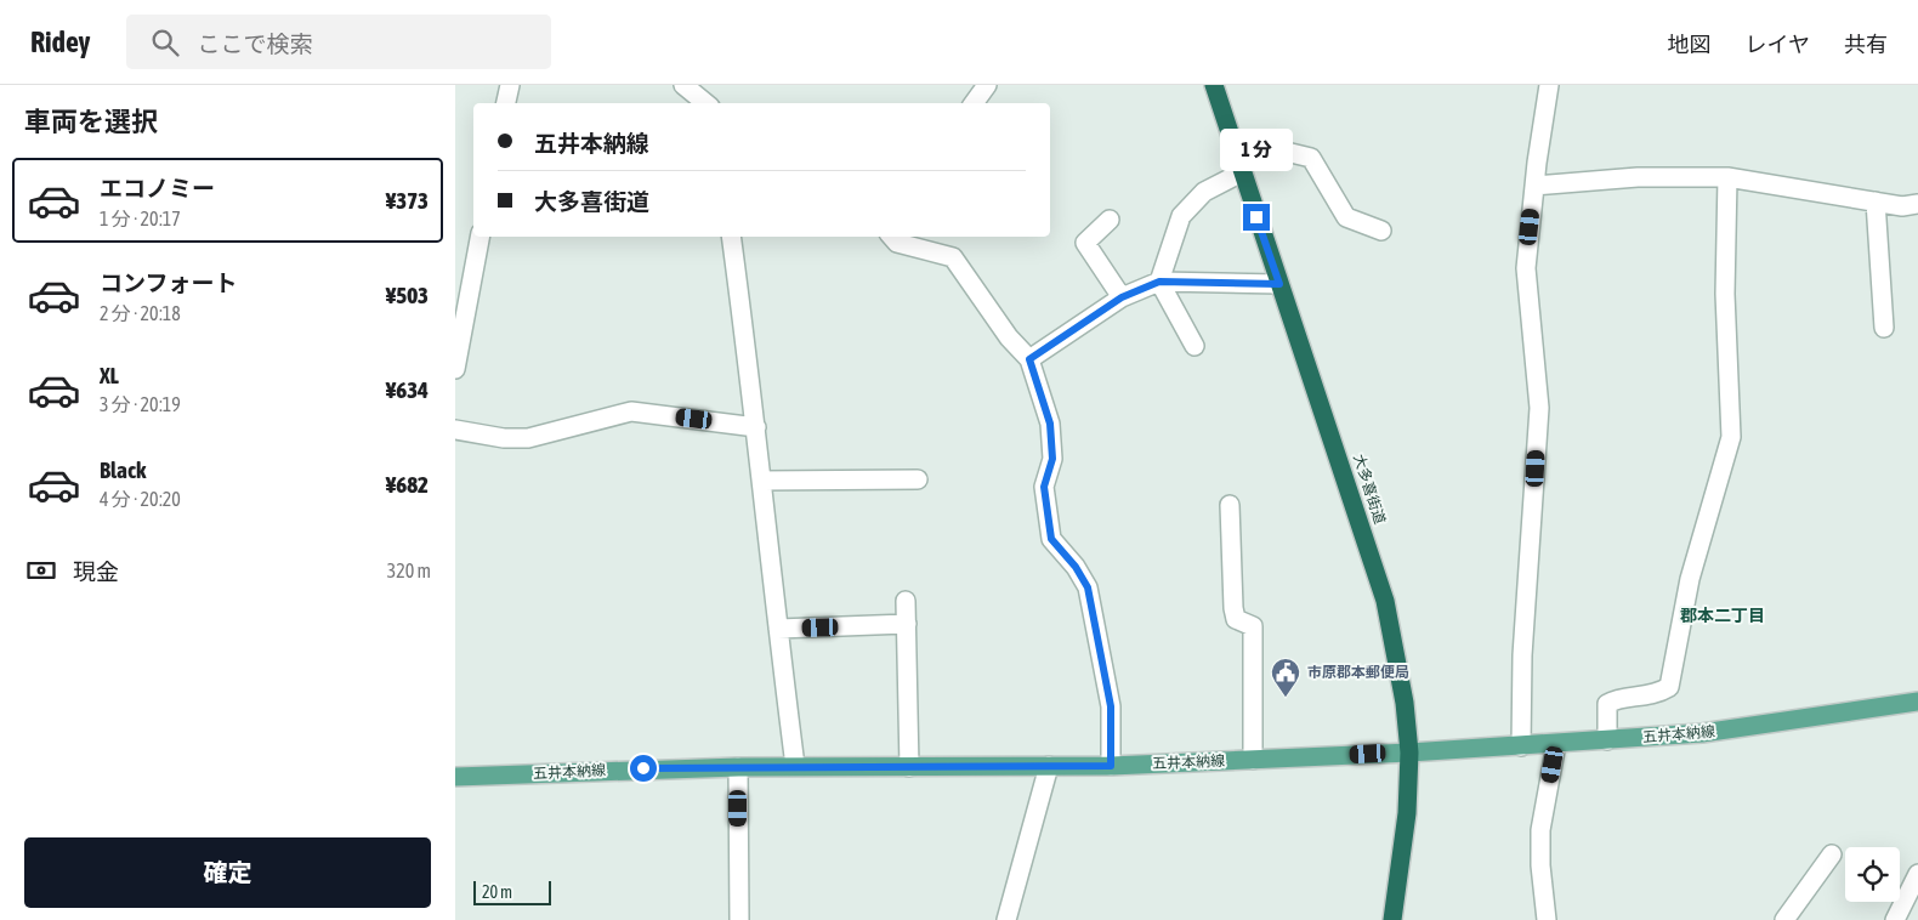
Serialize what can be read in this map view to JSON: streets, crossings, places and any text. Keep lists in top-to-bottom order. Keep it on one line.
{"streets":{"highway":["大多喜街道"],"main road":["五井本納線"]},"crossings":[["大多喜街道","五井本納線"]],"districts":["郡本二丁目"],"places":{"public building":["市原郡本郵便局"]},"scale_bar":"20 m","page":{"header":"Ridey","search":"ここで検索","nav":["地図","レイヤ","共有"],"heading":"車両を選択","banner":["五井本納線","大多喜街道"],"bubble":"1 分","list":[{"name":"エコノミー","note":"1 分 · 20:17","value":"¥373"},{"name":"コンフォート","note":"2 分 · 20:18","value":"¥503"},{"name":"XL","note":"3 分 · 20:19","value":"¥634"},{"name":"Black","note":"4 分 · 20:20","value":"¥682"}],"pay":["現金","320 m"],"buttons":"確定","scale":"20 m"}}
